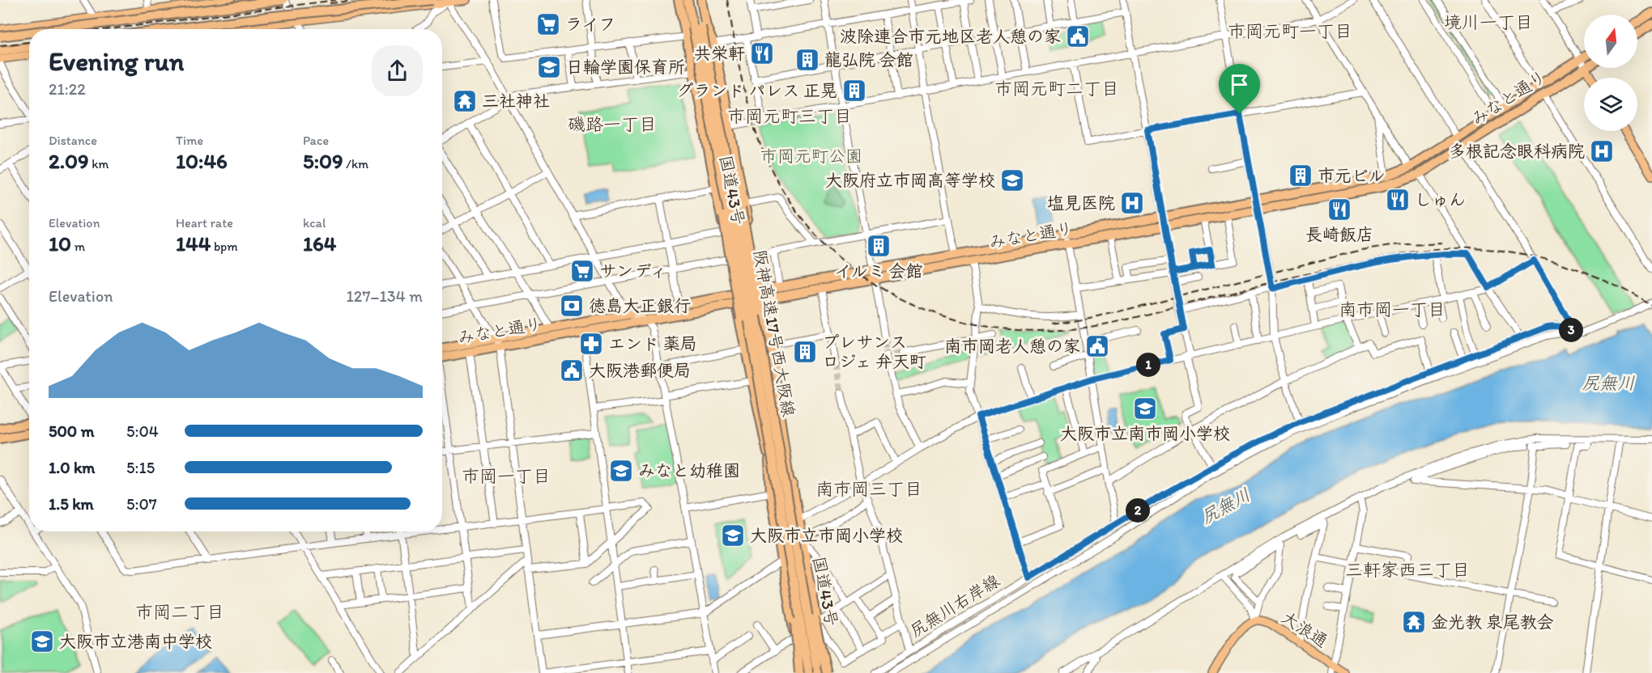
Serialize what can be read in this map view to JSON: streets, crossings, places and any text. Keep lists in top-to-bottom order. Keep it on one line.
{"streets":{"highway":["みなと通り","国道43号","阪神高速17号西大阪線"],"main road":["大浪通"],"street":["尻無川右岸線"]},"crossings":[["みなと通り","国道43号"]],"districts":["境川一丁目","市岡元町一丁目","市岡元町二丁目","市岡元町三丁目","磯路一丁目","南市岡一丁目","市岡一丁目","南市岡三丁目","三軒家西三丁目","市岡二丁目"],"water":["尻無川"],"parks":["市岡元町公園"],"places":{"supermarket":["ライフ","サンディ"],"public building":["波除連合市元地区老人憩の家","南市岡老人憩の家","大阪港郵便局"],"restaurant":["共栄軒","しゅん","長崎飯店"],"building":["龍弘院 会館","グランド パレス 正晃","市元ビル","イルミ 会館","プレサンス ロジェ 弁天町"],"school or university":["日輪学園保育所","大阪府立市岡高等学校","大阪市立南市岡小学校","みなと幼稚園","大阪市立市岡小学校","大阪市立港南中学校"],"temple":["三社神社","金光教 泉尾教会"],"hospital":["多根記念眼科病院","塩見医院"],"bank":["徳島大正銀行"],"pharmacy":["エンド 薬局"]},"north":"top","page":{"heading":["Evening run","21:22"],"stats":[["Distance","2.09 km"],["Time","10:46"],["Pace","5:09 /km"],["Elevation","10 m"],["Heart rate","144 bpm"],["kcal","164"]],"chart":["Elevation","127–134 m"],"pins":["3","1","2"],"list":[{"name":"500 m","note":"5:04"},{"name":"1.0 km","note":"5:15"},{"name":"1.5 km","note":"5:07"}]}}
